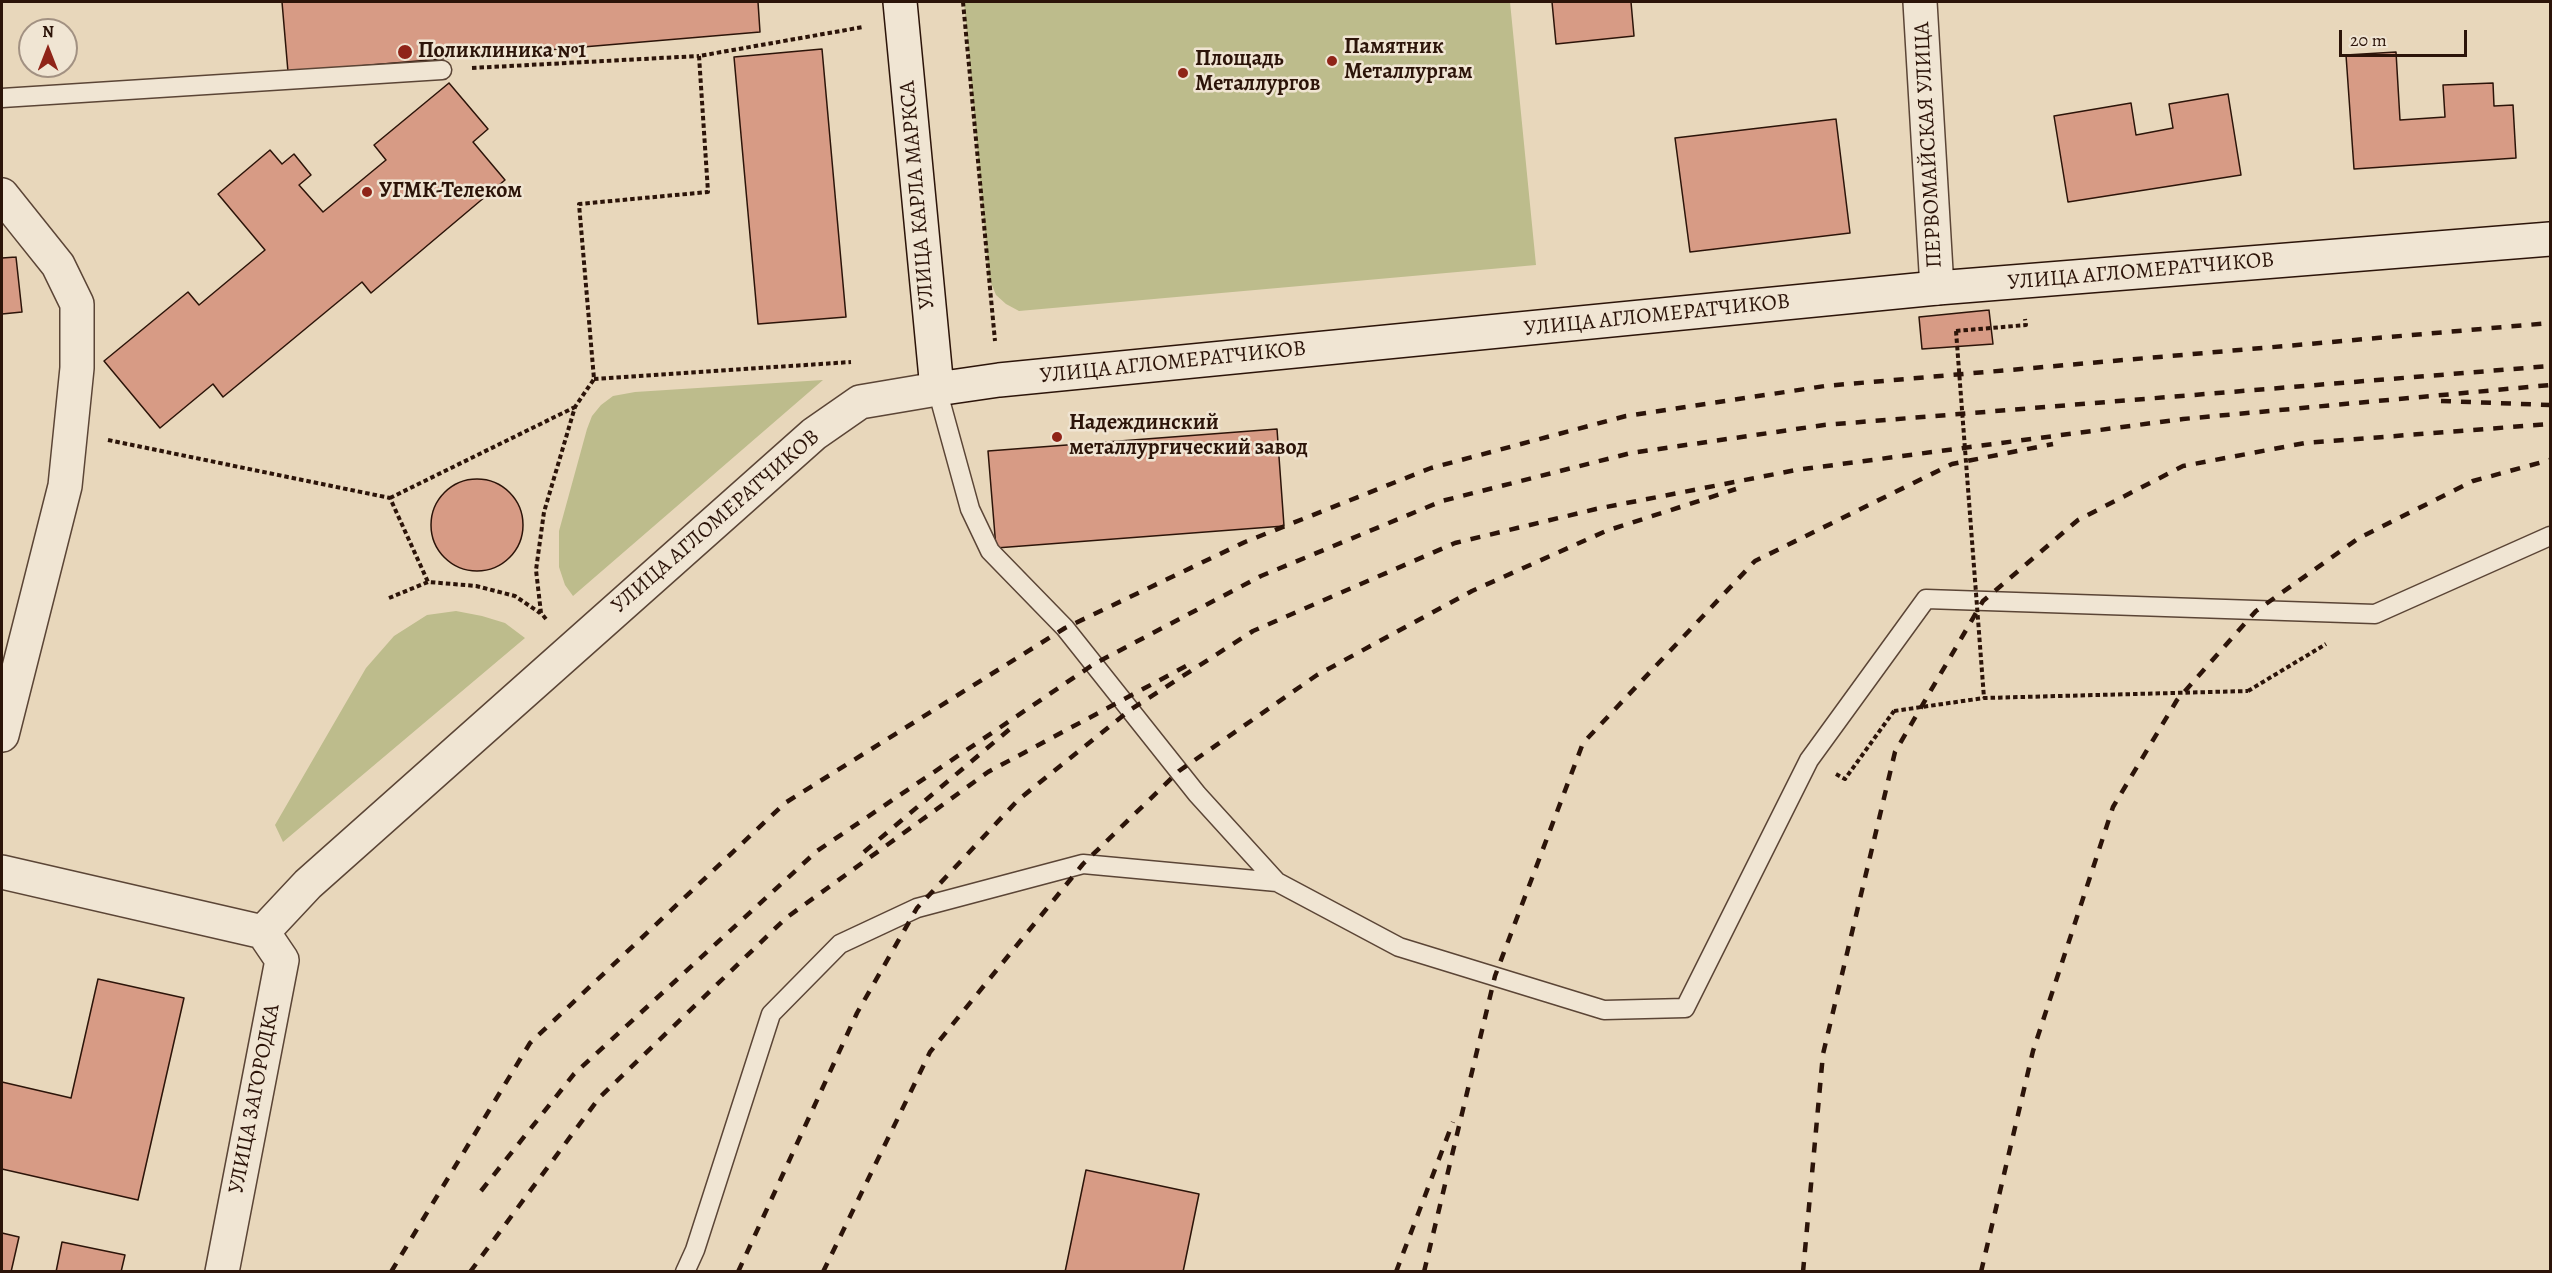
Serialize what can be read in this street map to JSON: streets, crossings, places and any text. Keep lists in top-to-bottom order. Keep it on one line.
{"streets":{"street":["ПЕРВОМАЙСКАЯ УЛИЦА","УЛИЦА КАРЛА МАРКСА","УЛИЦА АГЛОМЕРАТЧИКОВ","УЛИЦА ЗАГОРОДКА"]},"crossings":[["ПЕРВОМАЙСКАЯ УЛИЦА","УЛИЦА АГЛОМЕРАТЧИКОВ"],["УЛИЦА КАРЛА МАРКСА","УЛИЦА АГЛОМЕРАТЧИКОВ"],["УЛИЦА АГЛОМЕРАТЧИКОВ","УЛИЦА ЗАГОРОДКА"]],"places":["Поликлиника №1","Памятник Металлургам","Площадь Металлургов","УГМК-Телеком","Надеждинский металлургический завод"],"scale_bar":"20 m","north":"top"}
